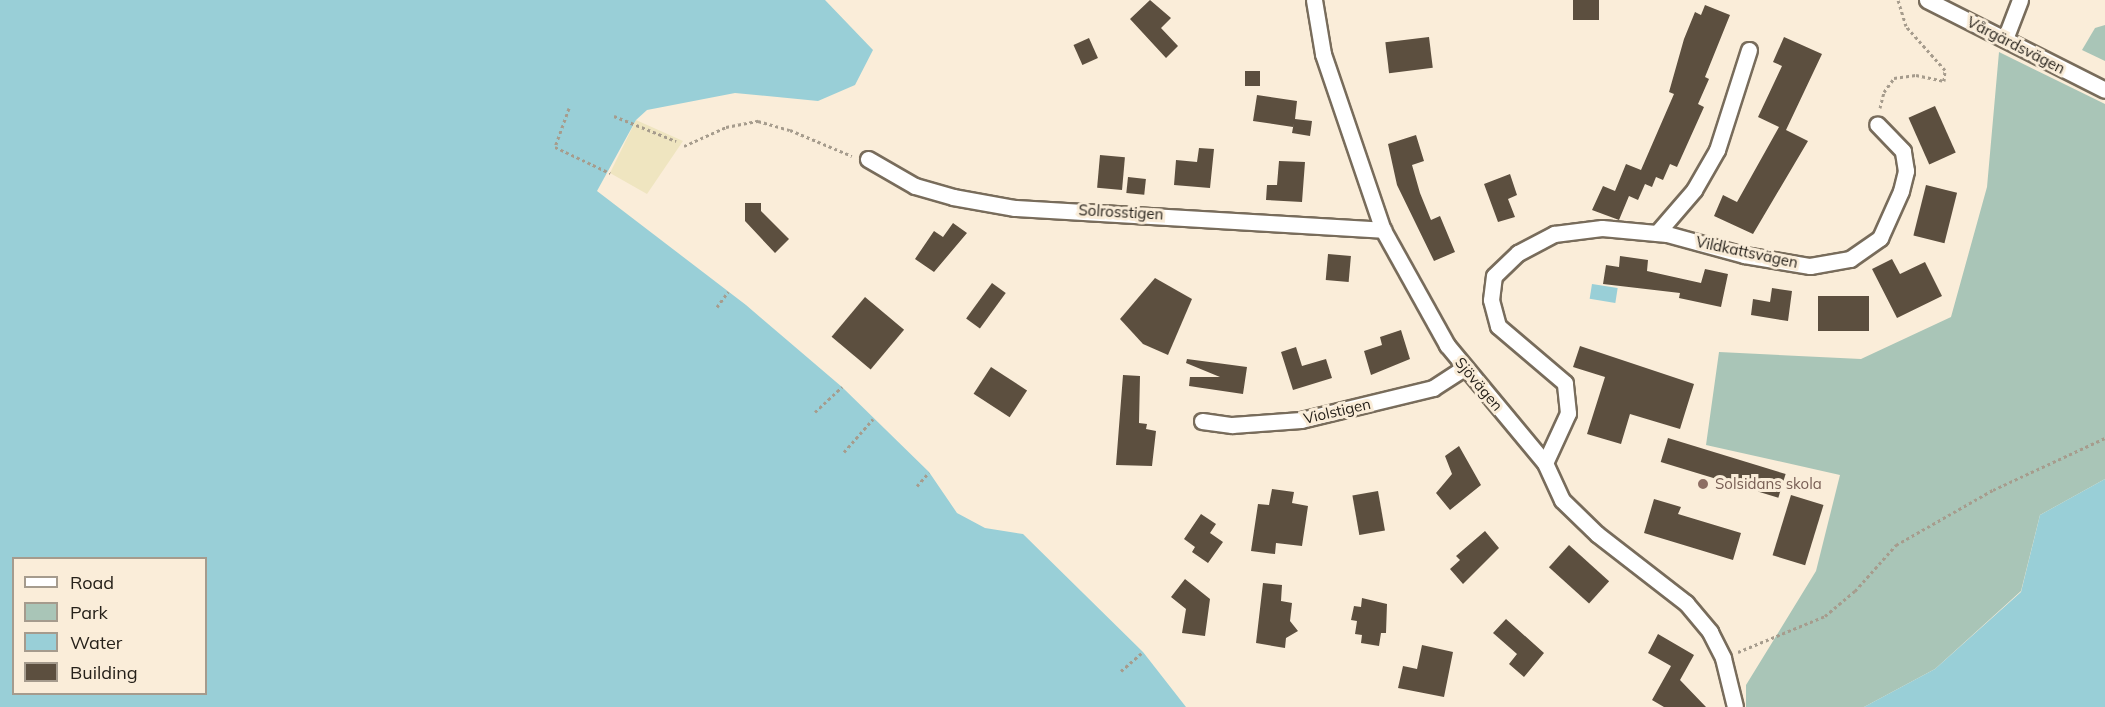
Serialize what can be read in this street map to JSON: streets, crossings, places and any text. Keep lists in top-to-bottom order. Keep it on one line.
{"streets":{"street":["Vårgärdsvägen","Solrosstigen","Vildkattsvägen","Sjövägen","Violstigen"]},"crossings":[["Solrosstigen","Sjövägen"],["Vildkattsvägen","Sjövägen"],["Sjövägen","Violstigen"]],"places":["Solsidans skola"],"legend":["Road","Park","Water","Building"]}
